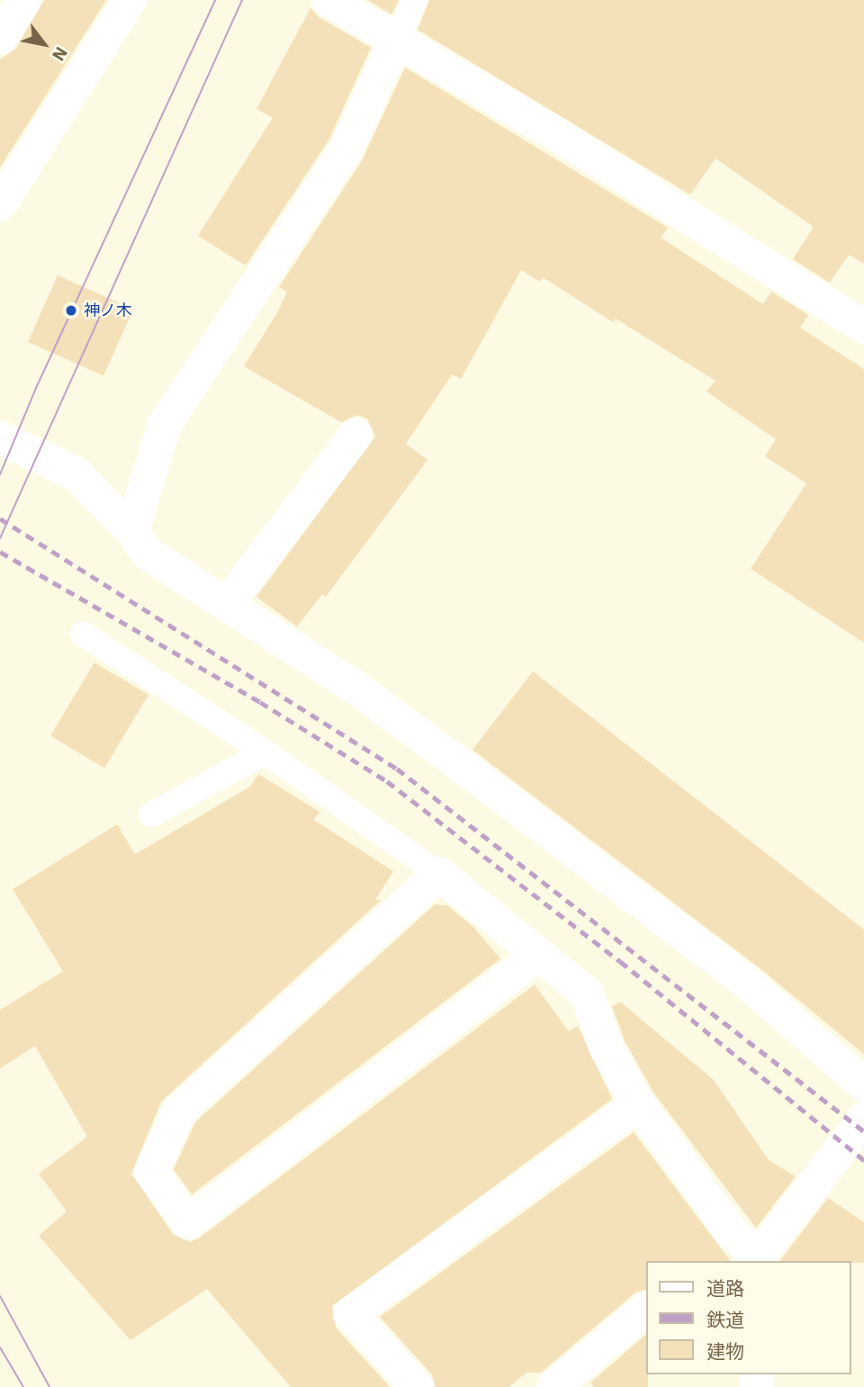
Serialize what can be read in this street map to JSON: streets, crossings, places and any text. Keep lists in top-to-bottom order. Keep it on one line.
{"places":["神ノ木"],"legend":["道路","鉄道","建物"],"north":"bottom right"}
